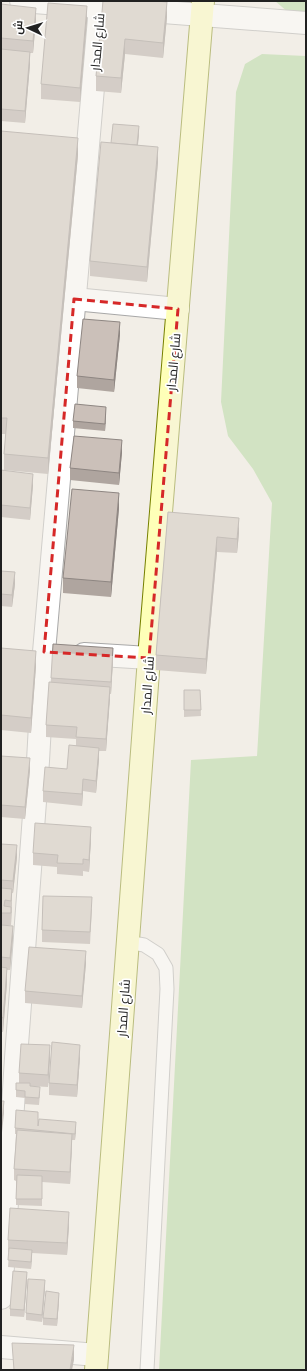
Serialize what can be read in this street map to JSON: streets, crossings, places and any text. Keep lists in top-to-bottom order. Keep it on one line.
{"streets":{"street":["شارع المدار"]},"north":"left"}
